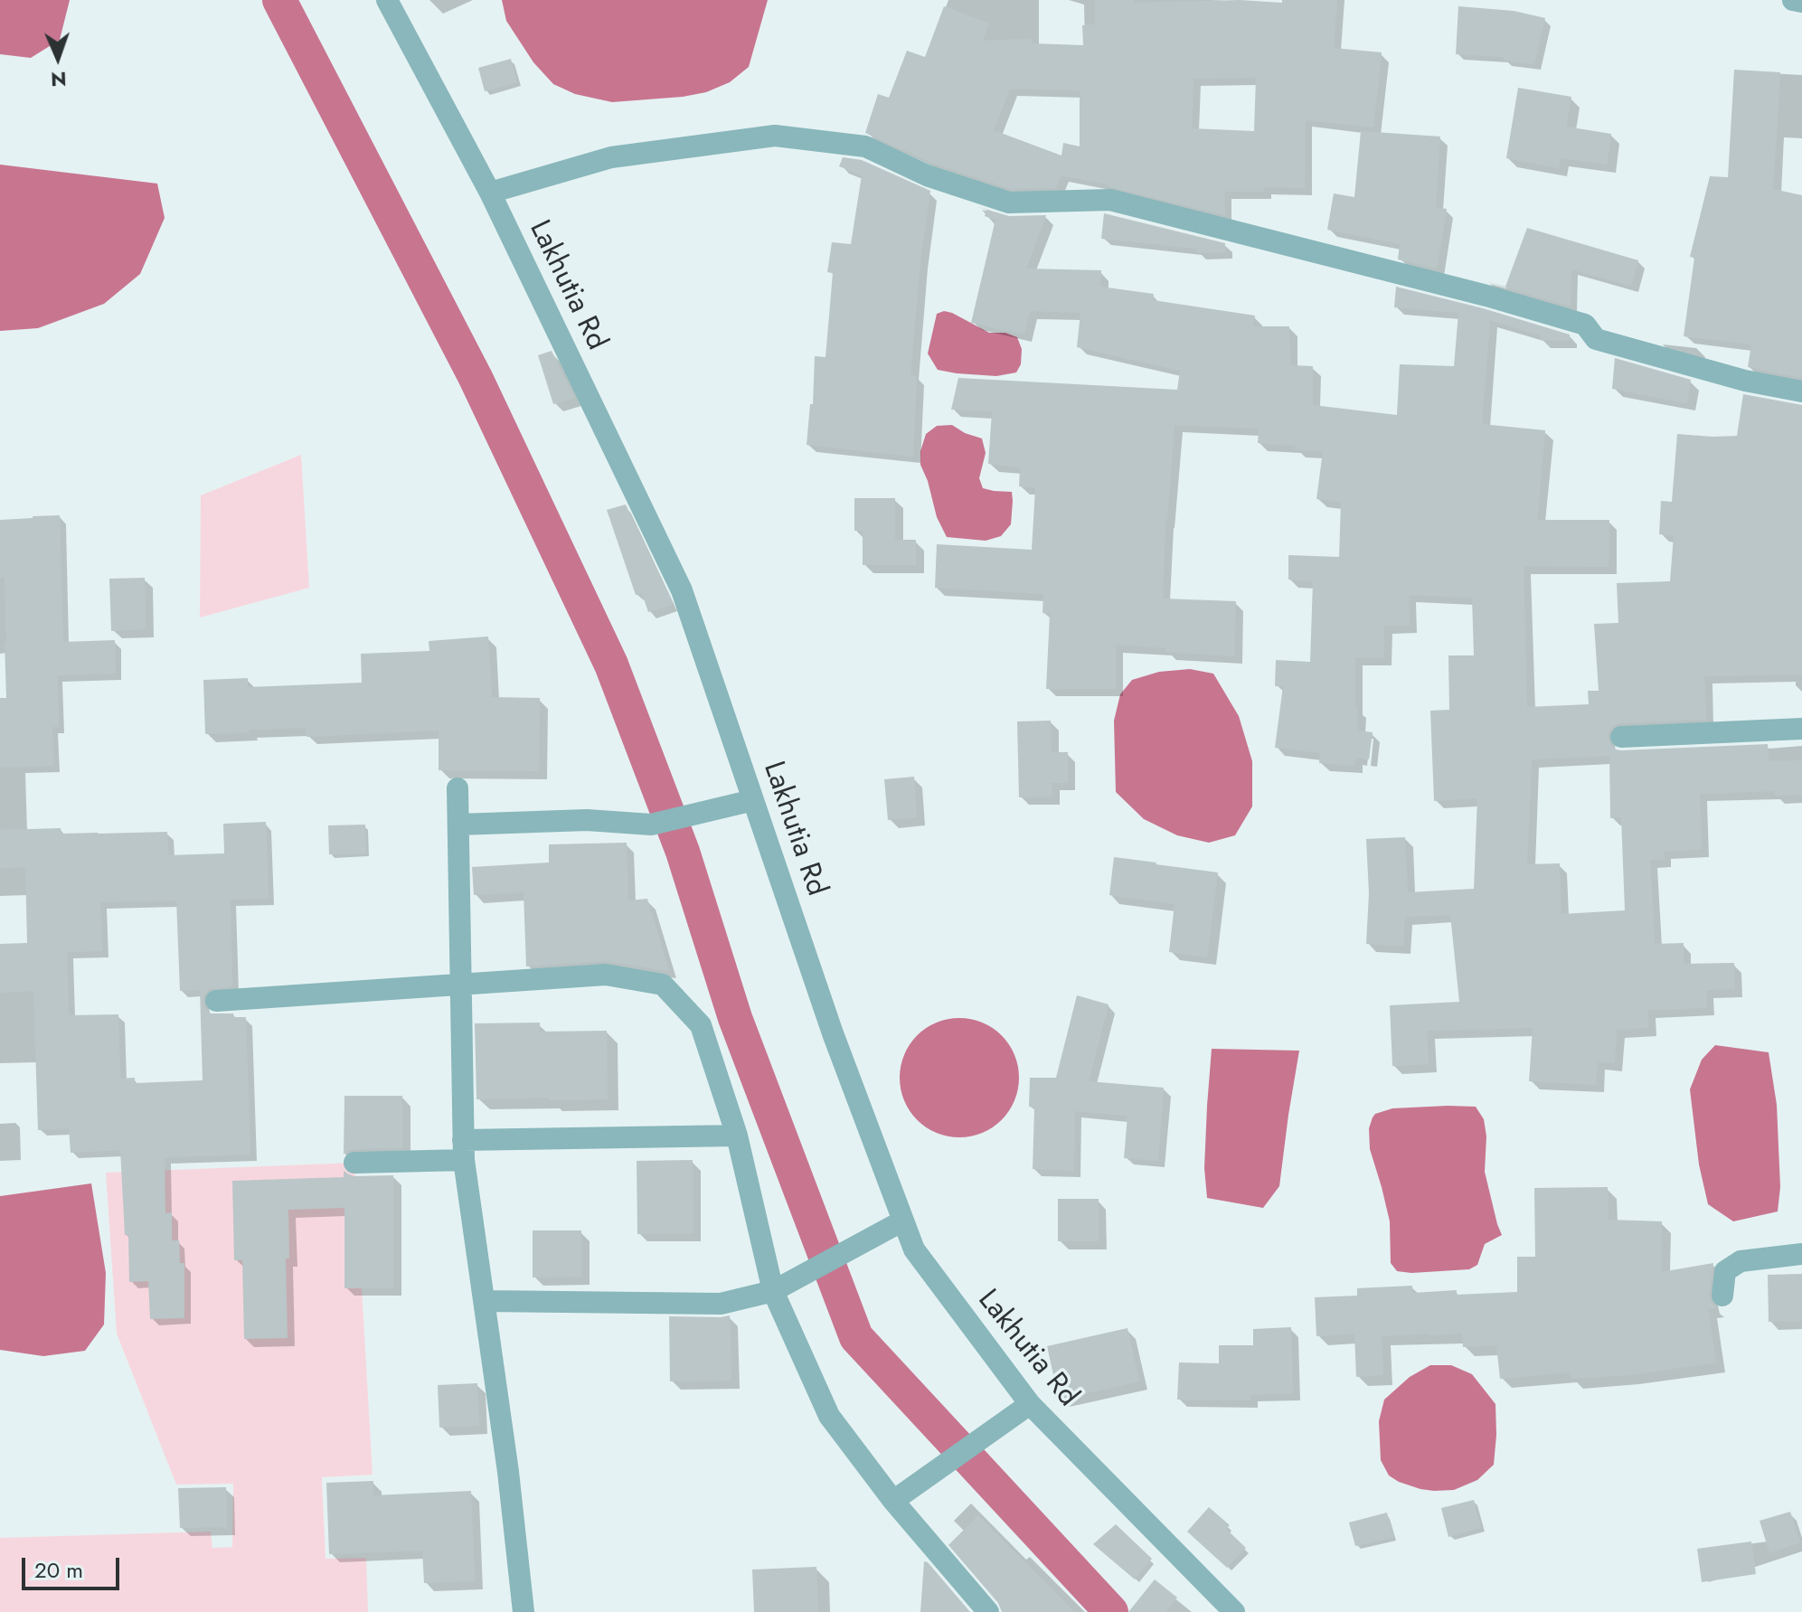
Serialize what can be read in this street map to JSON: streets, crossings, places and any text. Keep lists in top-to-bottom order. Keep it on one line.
{"streets":{"street":["Lakhutia Rd"]},"scale_bar":"20 m","north":"bottom"}
